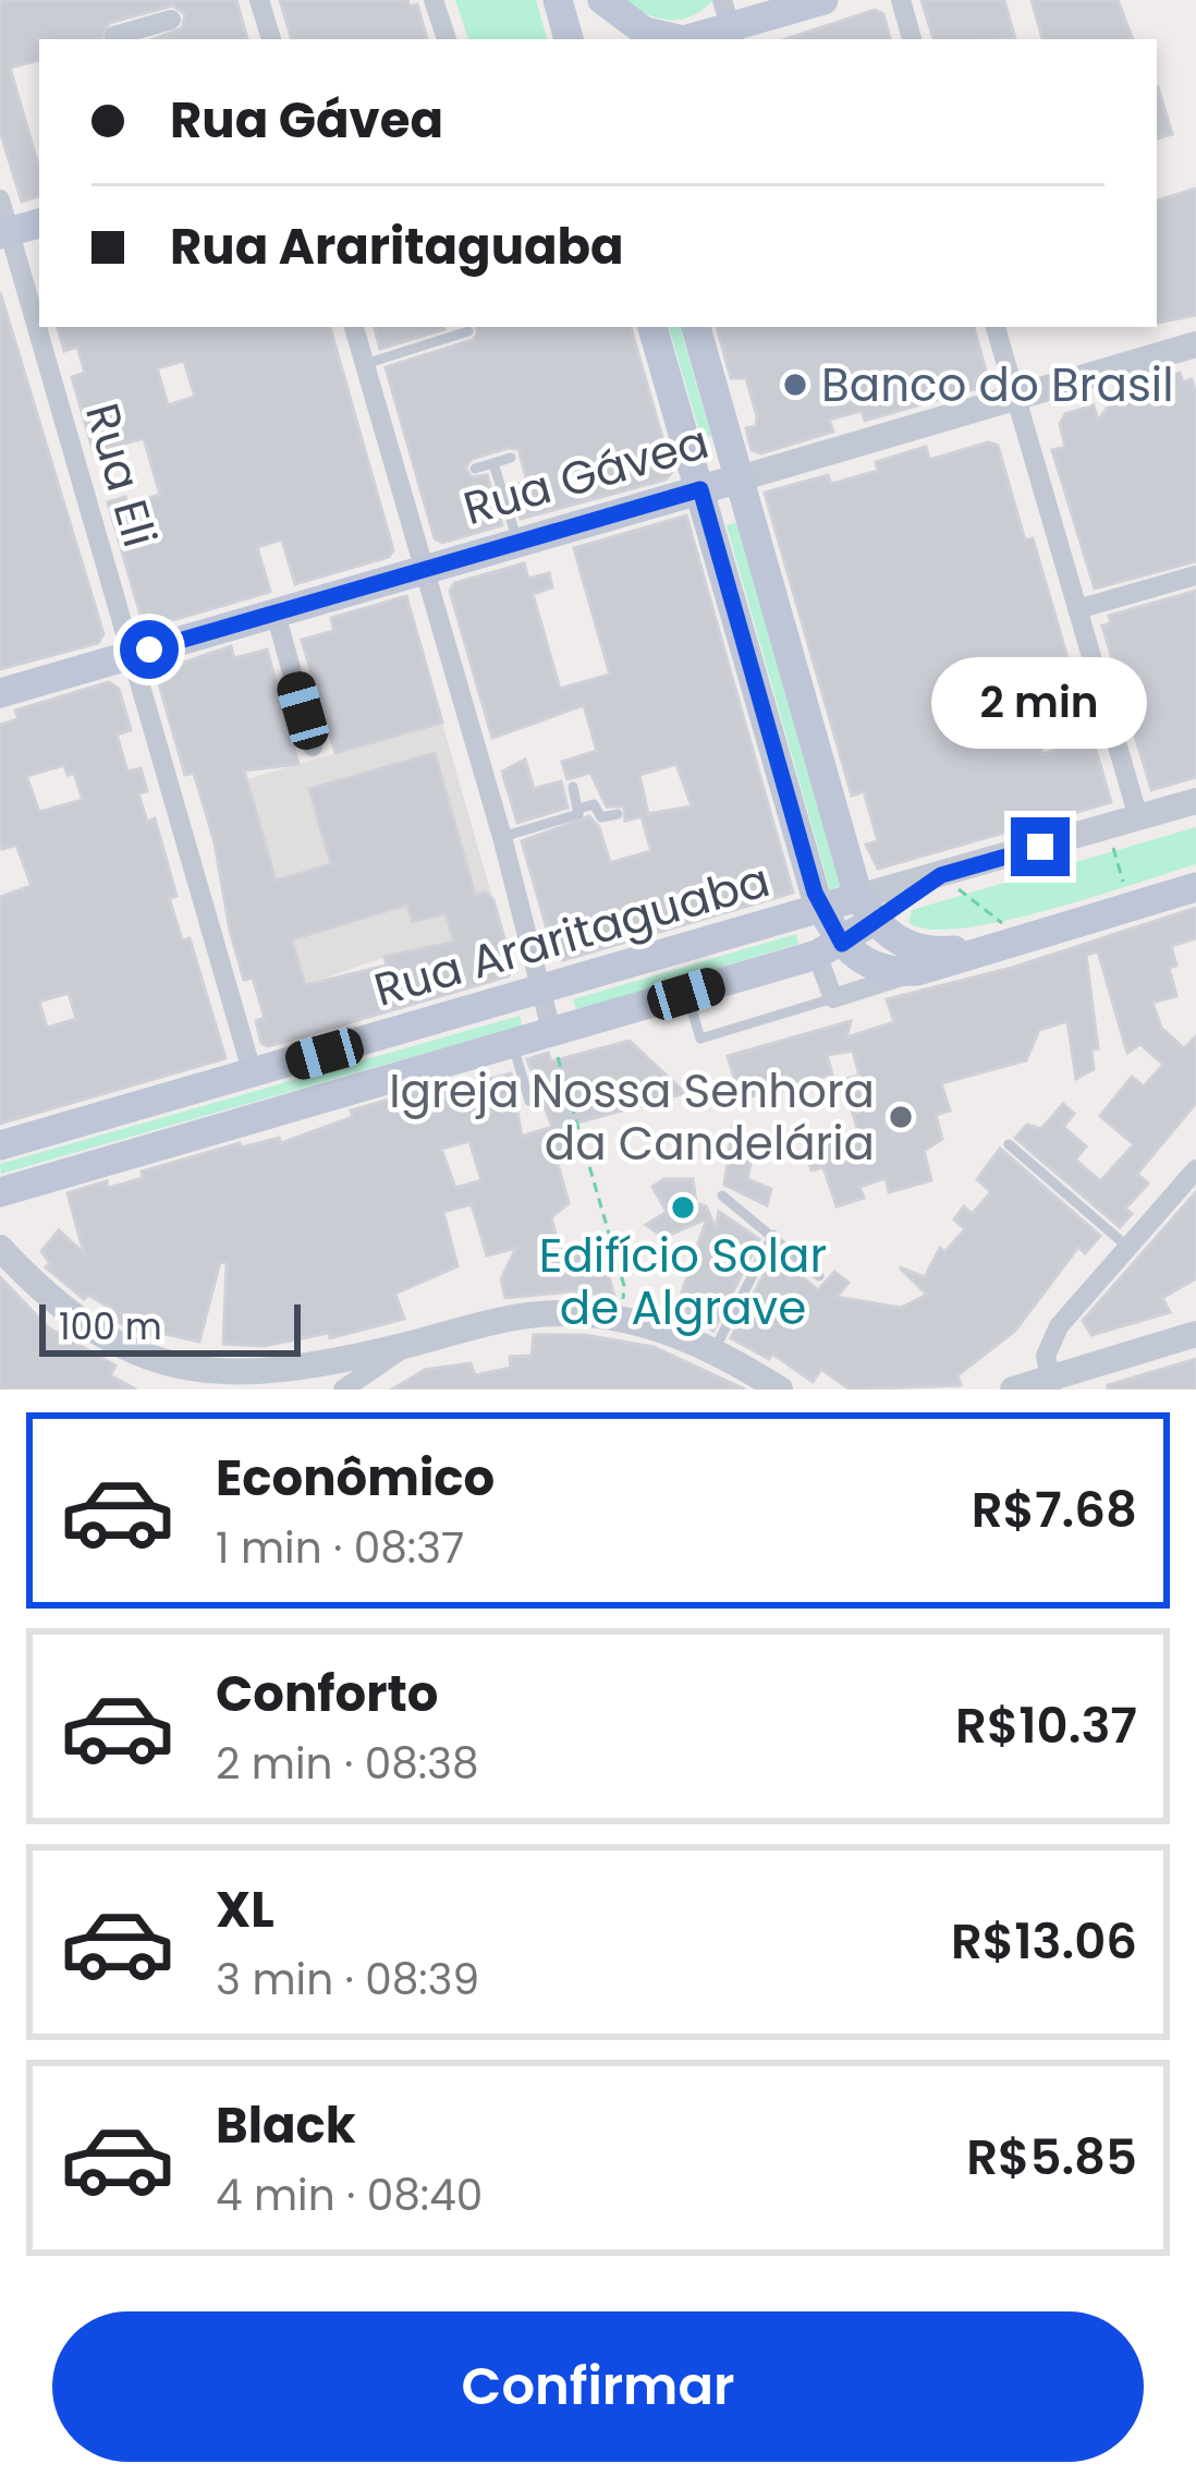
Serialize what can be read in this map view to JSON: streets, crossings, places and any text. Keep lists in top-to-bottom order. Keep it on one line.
{"streets":{"main road":["Rua Gávea","Rua Araritaguaba"],"street":["Rua Eli"]},"crossings":[["Rua Eli","Rua Gávea"],["Rua Eli","Rua Araritaguaba"]],"places":["Banco do Brasil","Igreja Nossa Senhora da Candelária","Edifício Solar de Algrave"],"scale_bar":"100 m","page":{"banner":["Rua Gávea","Rua Araritaguaba"],"bubble":"2 min","scale":"100 m","list":[{"name":"Econômico","note":"1 min · 08:37","value":"R$7.68"},{"name":"Conforto","note":"2 min · 08:38","value":"R$10.37"},{"name":"XL","note":"3 min · 08:39","value":"R$13.06"},{"name":"Black","note":"4 min · 08:40","value":"R$5.85"}],"buttons":"Confirmar"}}
